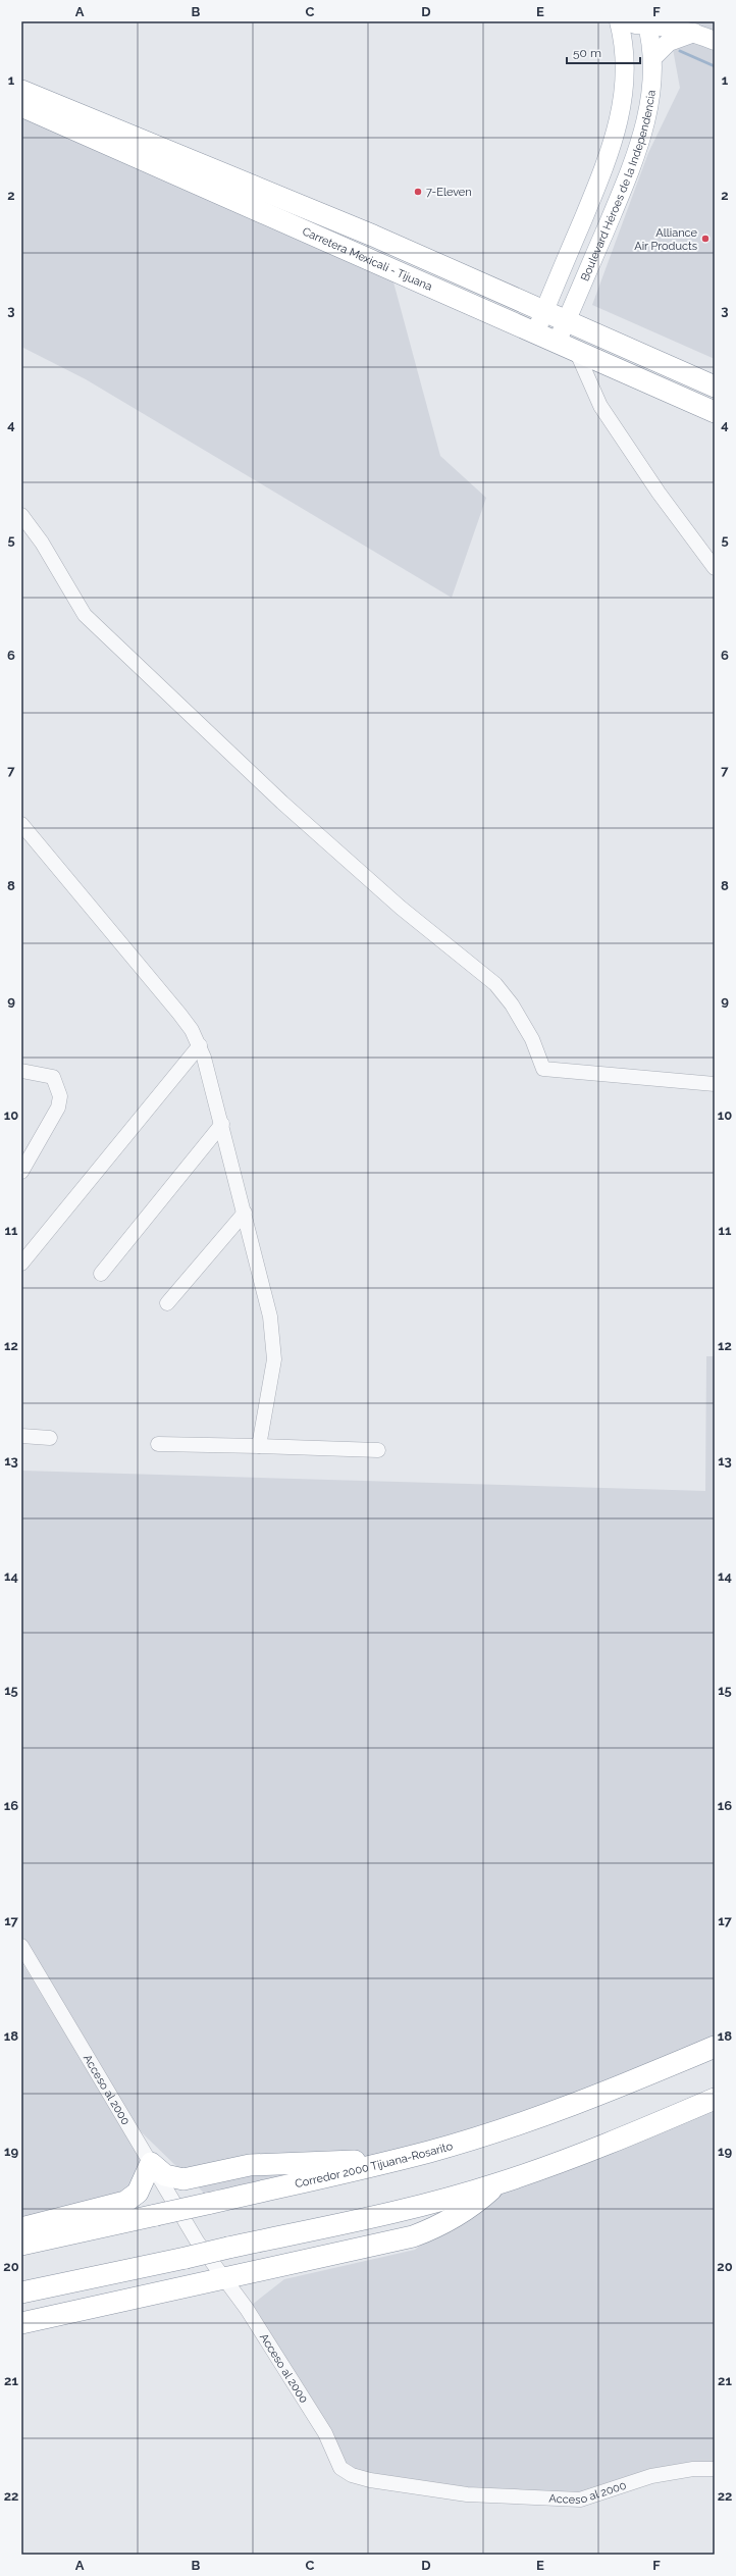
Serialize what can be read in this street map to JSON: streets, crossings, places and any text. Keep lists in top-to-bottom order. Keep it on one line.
{"streets":{"highway":["Carretera Mexicali - Tijuana","Corredor 2000 Tijuana-Rosarito"],"main road":["Boulevard Héroes de la Independencia"],"street":["Acceso al 2000"]},"crossings":[["Boulevard Héroes de la Independencia","Carretera Mexicali - Tijuana"]],"places":["7-Eleven","Alliance Air Products"],"scale_bar":"50 m","grid":{"columns":["A","B","C","D","E","F"],"rows":["1","2","3","4","5","6","7","8","9","10","11","12","13","14","15","16","17","18","19","20","21","22"]}}
